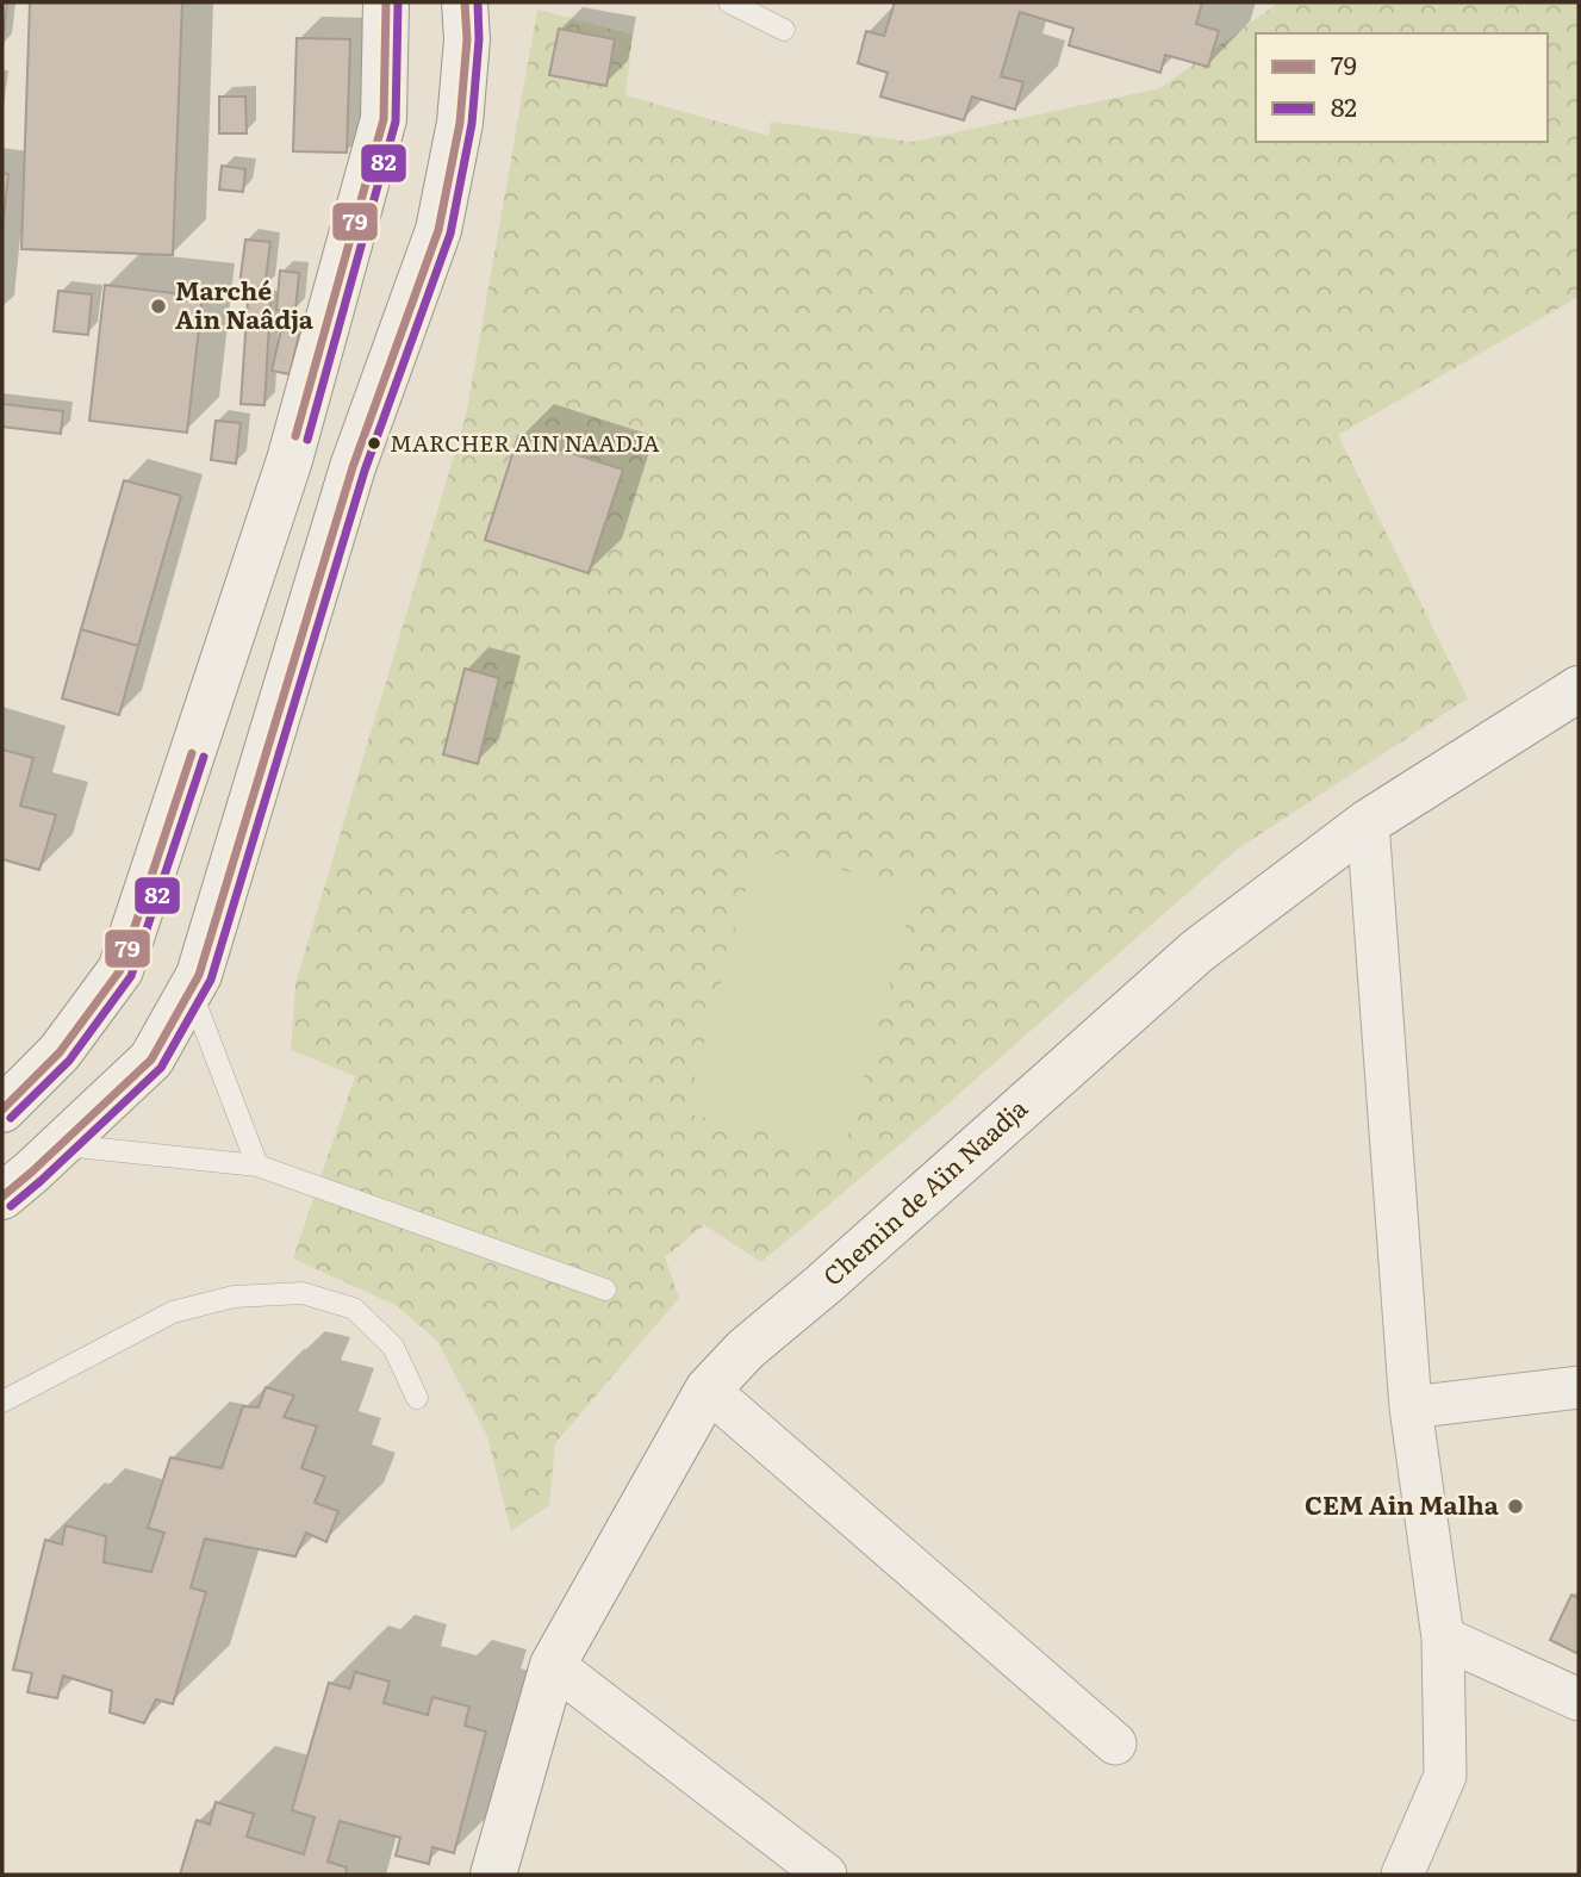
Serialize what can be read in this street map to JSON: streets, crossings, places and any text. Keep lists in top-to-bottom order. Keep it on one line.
{"streets":{"main road":["Chemin de Aïn Naadja"]},"places":["Marché Ain Naâdja","MARCHER AIN NAADJA","CEM Ain Malha"],"lines":["transit line 79","transit line 82"],"legend":["79","82"]}
